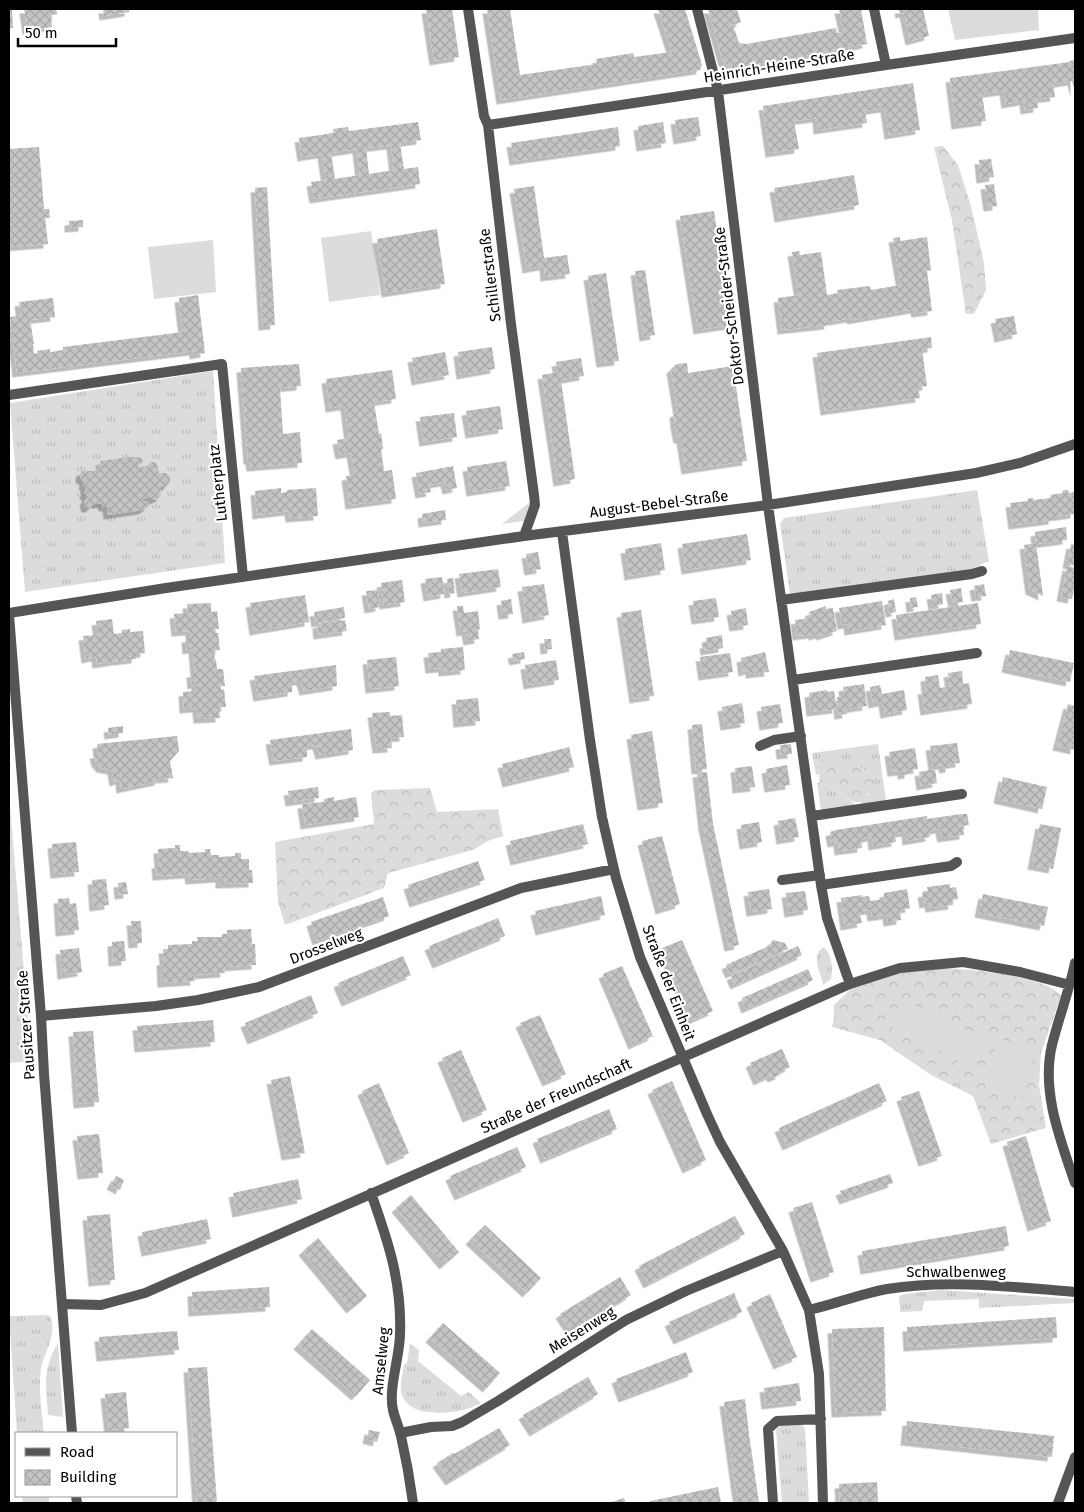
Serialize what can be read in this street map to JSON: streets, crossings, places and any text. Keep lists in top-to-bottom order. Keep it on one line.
{"streets":{"street":["Heinrich-Heine-Straße","Schillerstraße","Doktor-Scheider-Straße","Lutherplatz","August-Bebel-Straße","Drosselweg","Straße der Einheit","Pausitzer Straße","Straße der Freundschaft","Schwalbenweg","Meisenweg","Amselweg"]},"crossings":[["Heinrich-Heine-Straße","Schillerstraße"],["Heinrich-Heine-Straße","Doktor-Scheider-Straße"],["Schillerstraße","August-Bebel-Straße"],["Doktor-Scheider-Straße","August-Bebel-Straße"],["Doktor-Scheider-Straße","Straße der Freundschaft"],["Lutherplatz","August-Bebel-Straße"],["August-Bebel-Straße","Straße der Einheit"],["Drosselweg","Straße der Einheit"],["Drosselweg","Pausitzer Straße"],["Straße der Einheit","Straße der Freundschaft"],["Straße der Einheit","Schwalbenweg"],["Straße der Einheit","Meisenweg"],["Pausitzer Straße","Straße der Freundschaft"],["Straße der Freundschaft","Amselweg"],["Meisenweg","Amselweg"]],"legend":["Road","Building"],"scale_bar":"50 m"}
